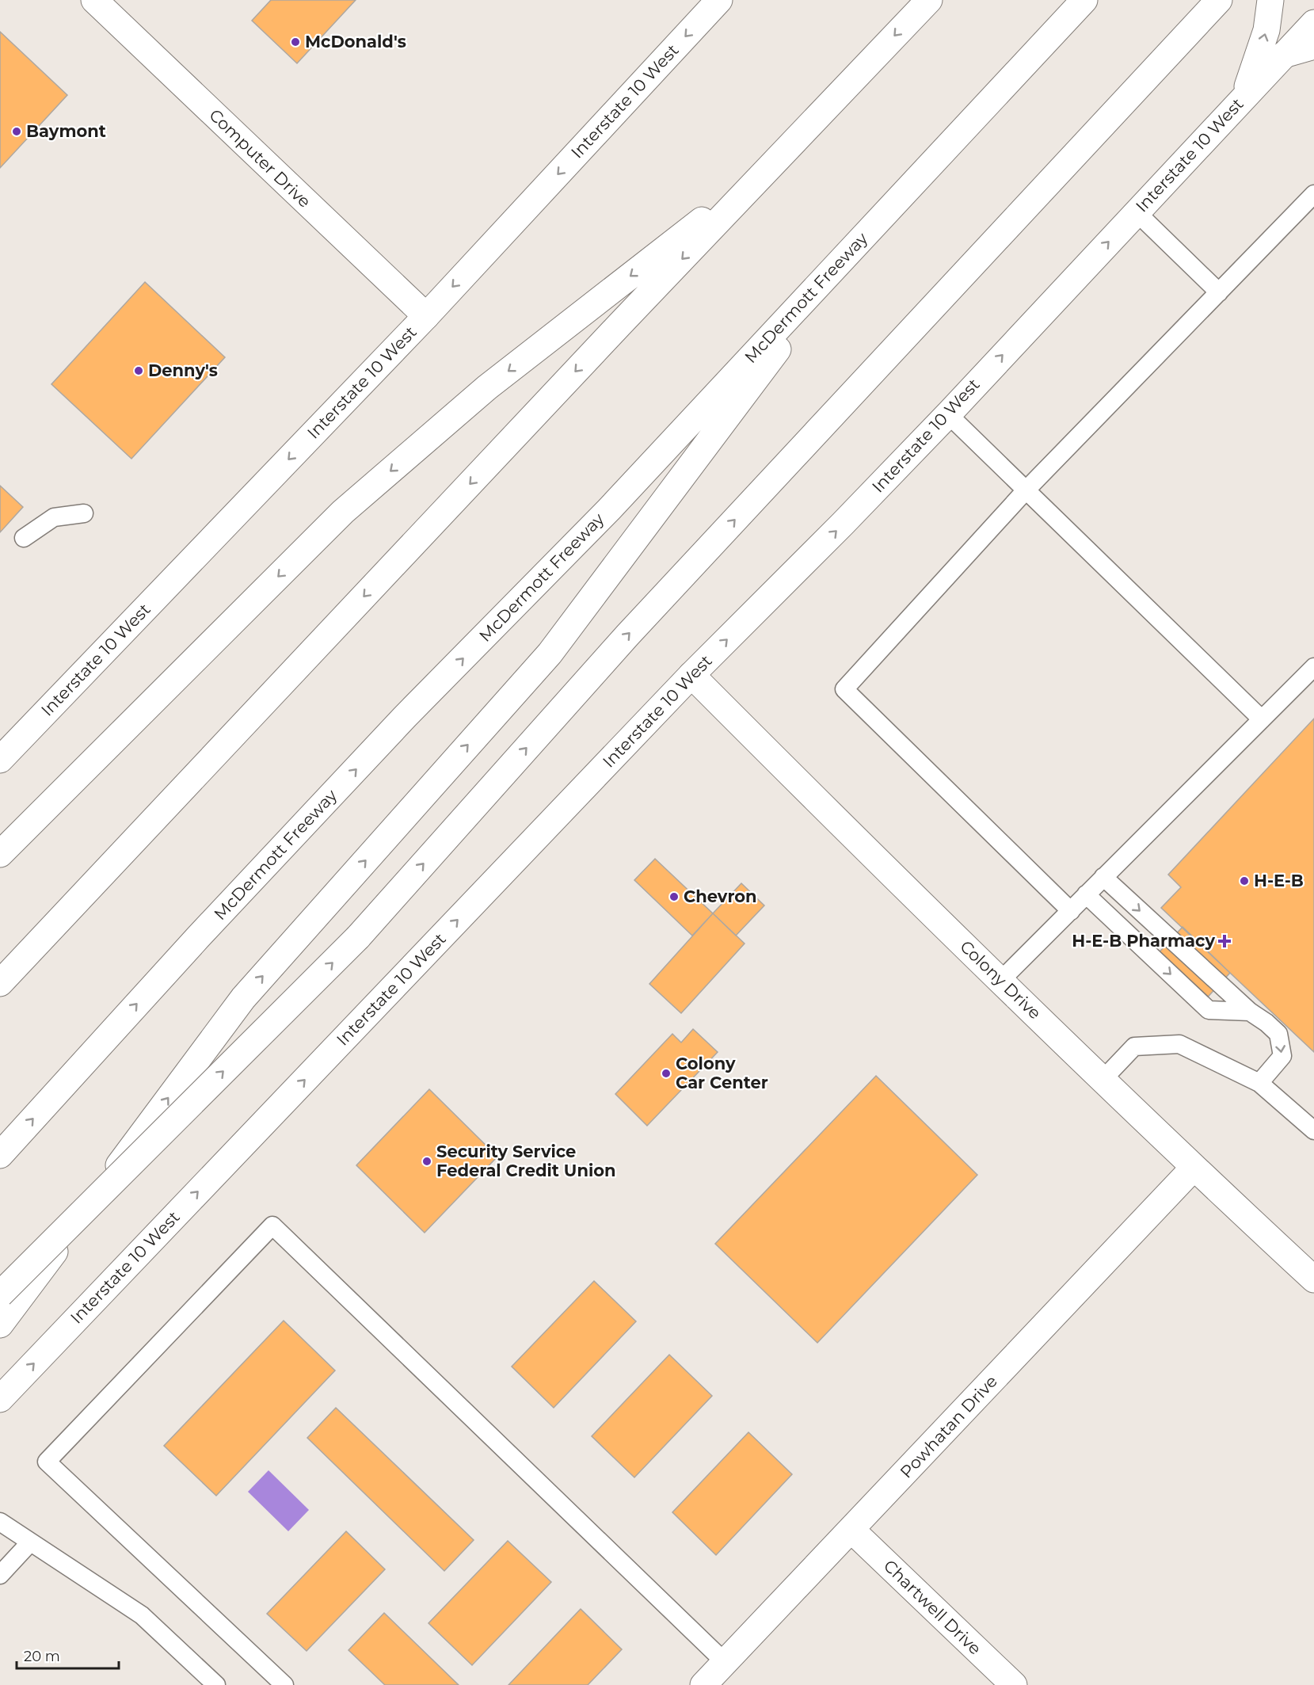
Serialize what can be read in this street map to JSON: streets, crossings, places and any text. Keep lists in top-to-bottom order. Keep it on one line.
{"streets":{"main road":["Interstate 10 West","Computer Drive","McDermott Freeway","Colony Drive","Powhatan Drive","Chartwell Drive"]},"crossings":[["Interstate 10 West","Computer Drive"],["Interstate 10 West","Colony Drive"],["Colony Drive","Powhatan Drive"],["Powhatan Drive","Chartwell Drive"]],"places":{"other":["McDonald's","Baymont","Denny's","H-E-B","Chevron","Colony Car Center","Security Service Federal Credit Union"],"health":["H-E-B Pharmacy"]},"scale_bar":"20 m"}
